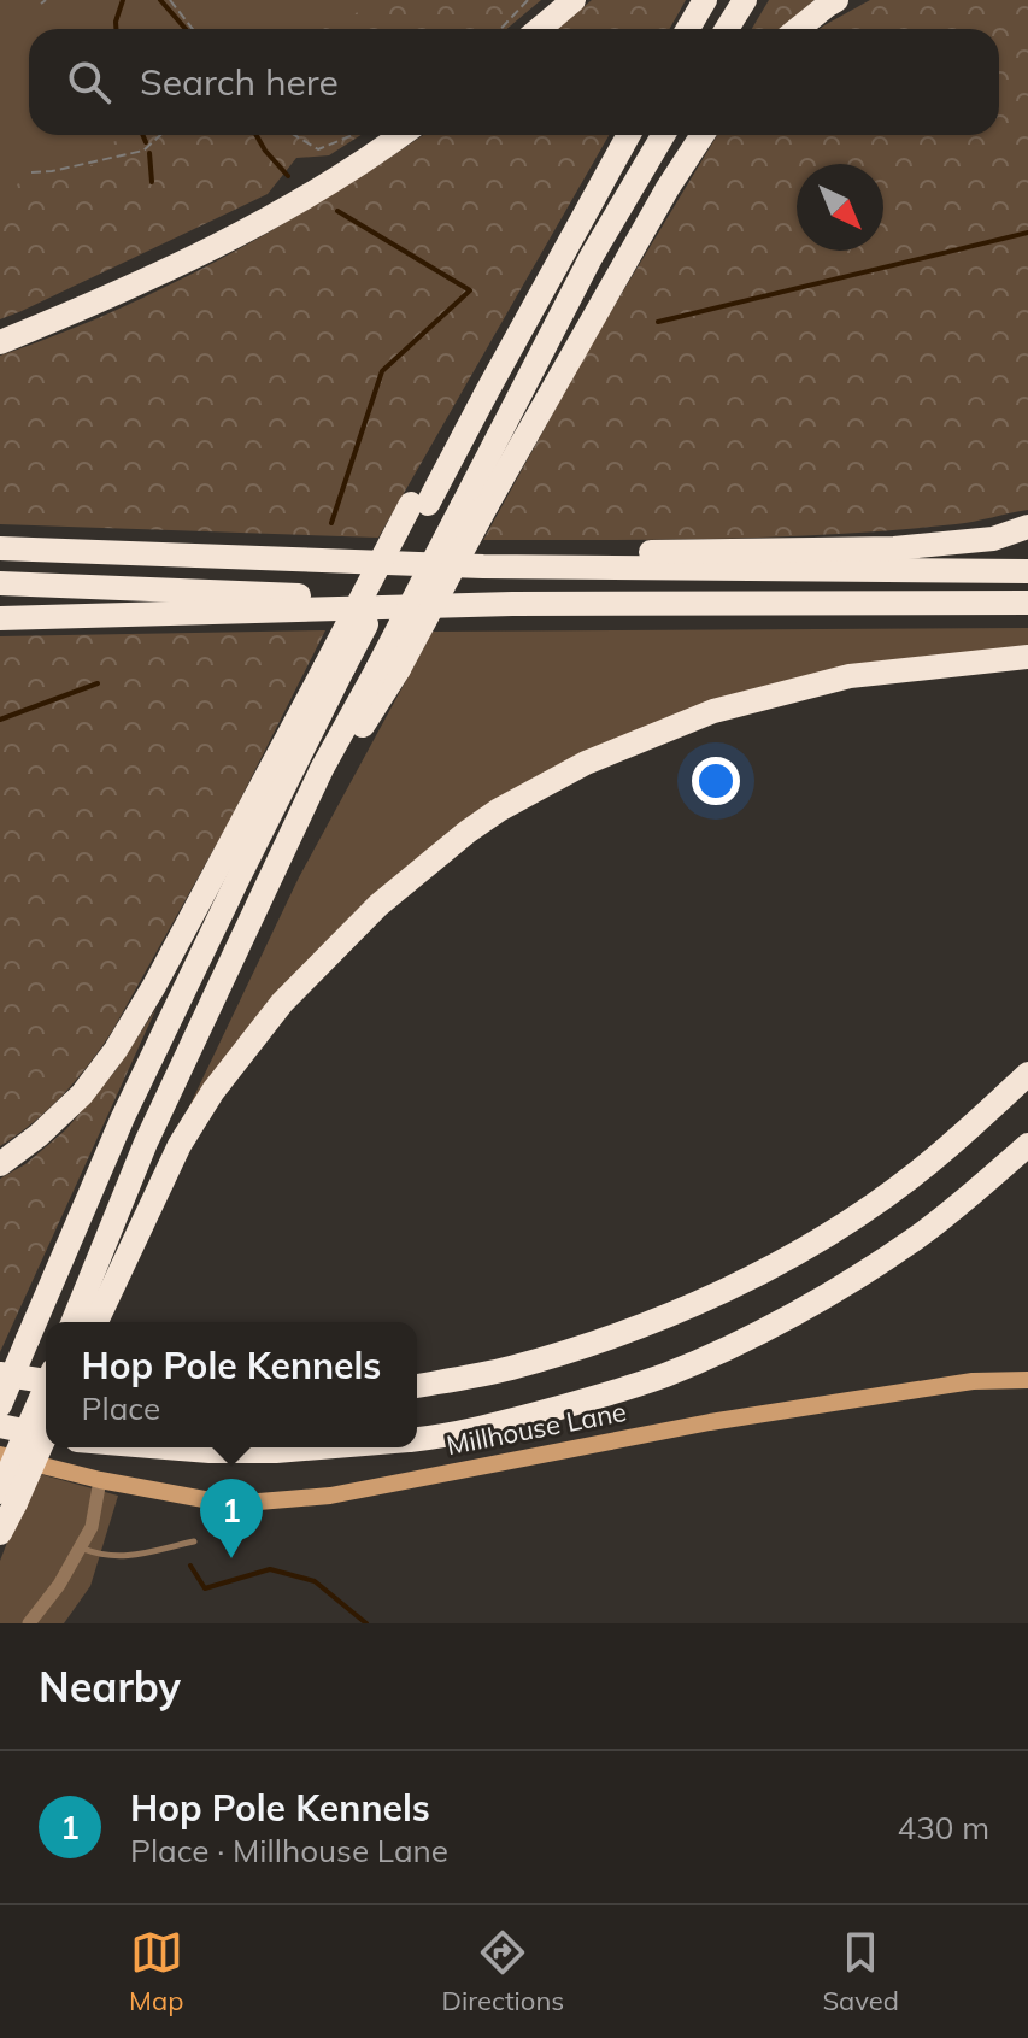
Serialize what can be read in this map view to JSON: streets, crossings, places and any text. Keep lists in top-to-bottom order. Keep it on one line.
{"streets":{"street":["Millhouse Lane"]},"north":"bottom right","page":{"search":"Search here","popup":["Hop Pole Kennels","Place"],"pins":"1","heading":"Nearby","list":[{"mark":"1","name":"Hop Pole Kennels","note":"Place · Millhouse Lane","value":"430 m"}],"nav":["Map","Directions","Saved"]}}
